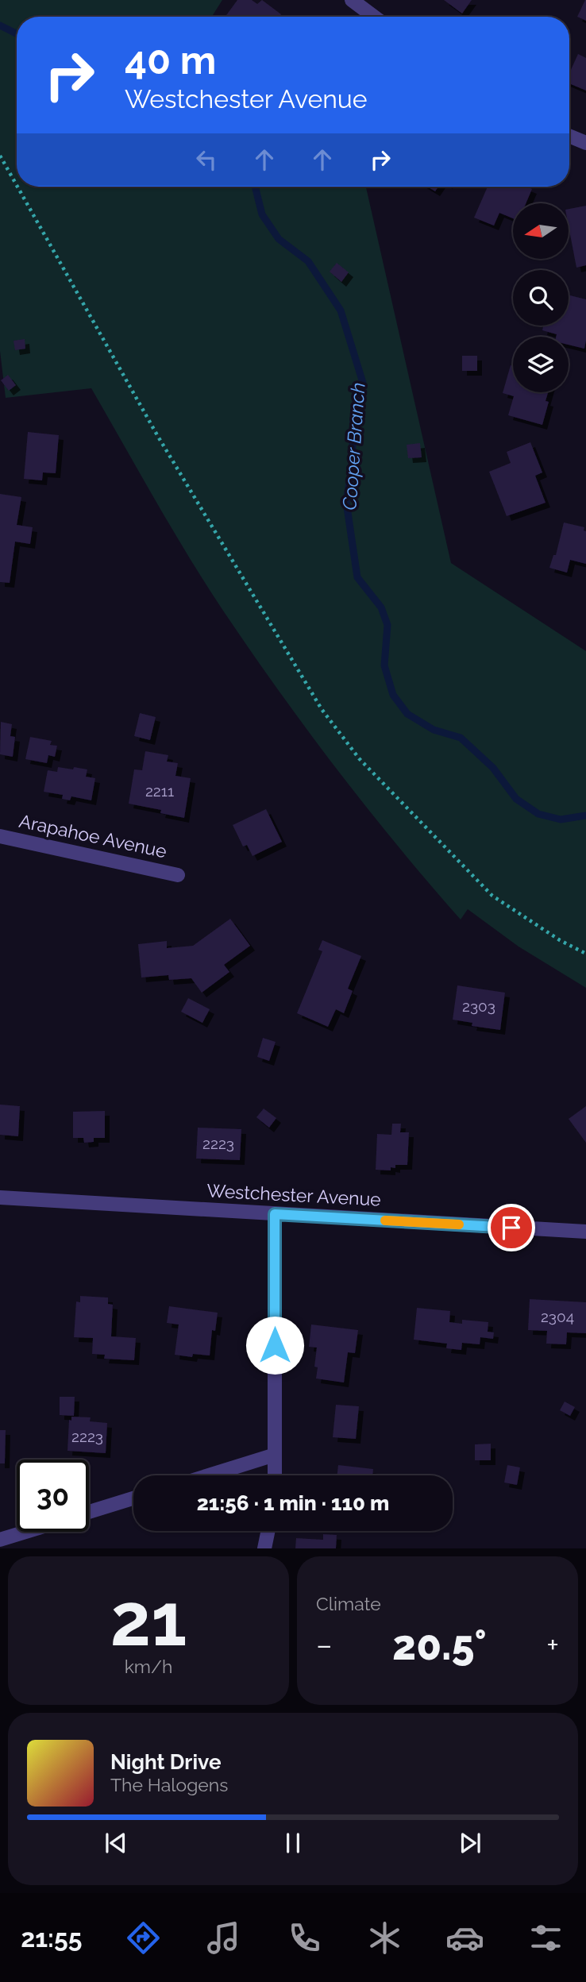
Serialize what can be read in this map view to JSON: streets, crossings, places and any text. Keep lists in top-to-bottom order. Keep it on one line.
{"streets":{"street":["Arapahoe Avenue","Westchester Avenue"]},"water":["Cooper Branch"],"house_numbers":["2211","2303","2223","2304","2223"],"north":"left","page":{"turn":["40 m","Westchester Avenue"],"limit":"30","trip":"21:56 · 1 min · 110 m","tile":[["21","km/h"],"Climate"],"heat":["−","20.5°","+"],"song":["Night Drive","The Halogens"],"tabs":"21:55"}}
